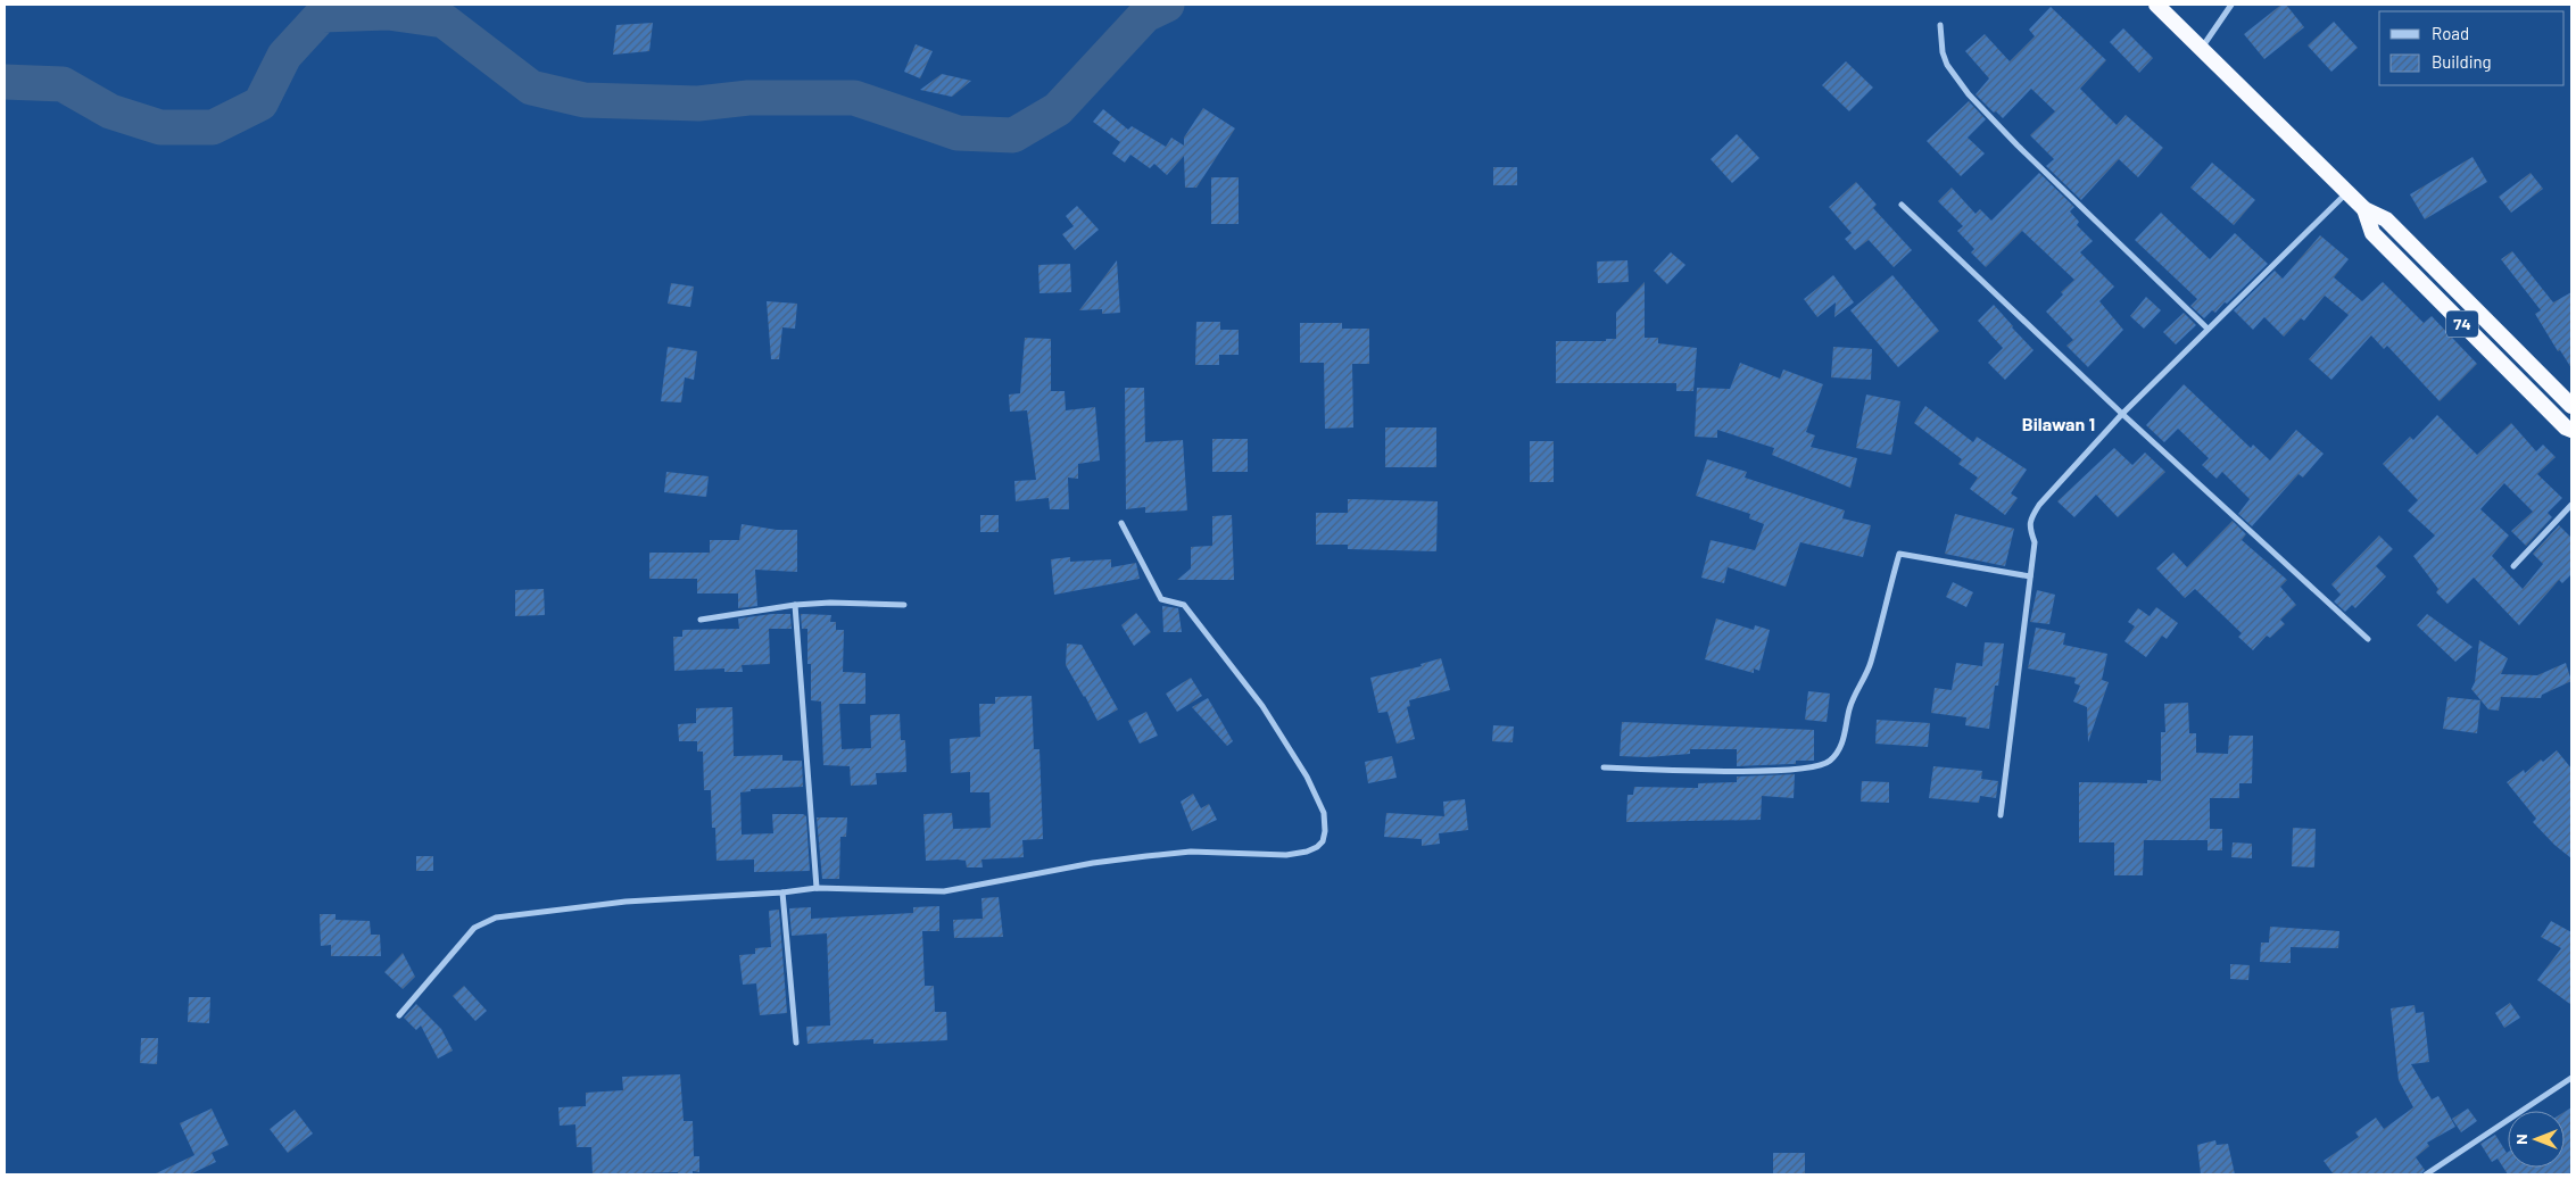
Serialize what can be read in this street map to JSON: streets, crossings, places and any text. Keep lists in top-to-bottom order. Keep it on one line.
{"streets":{"highway":["74"]},"districts":["Bilawan 1"],"legend":["Road","Building"],"north":"left"}
